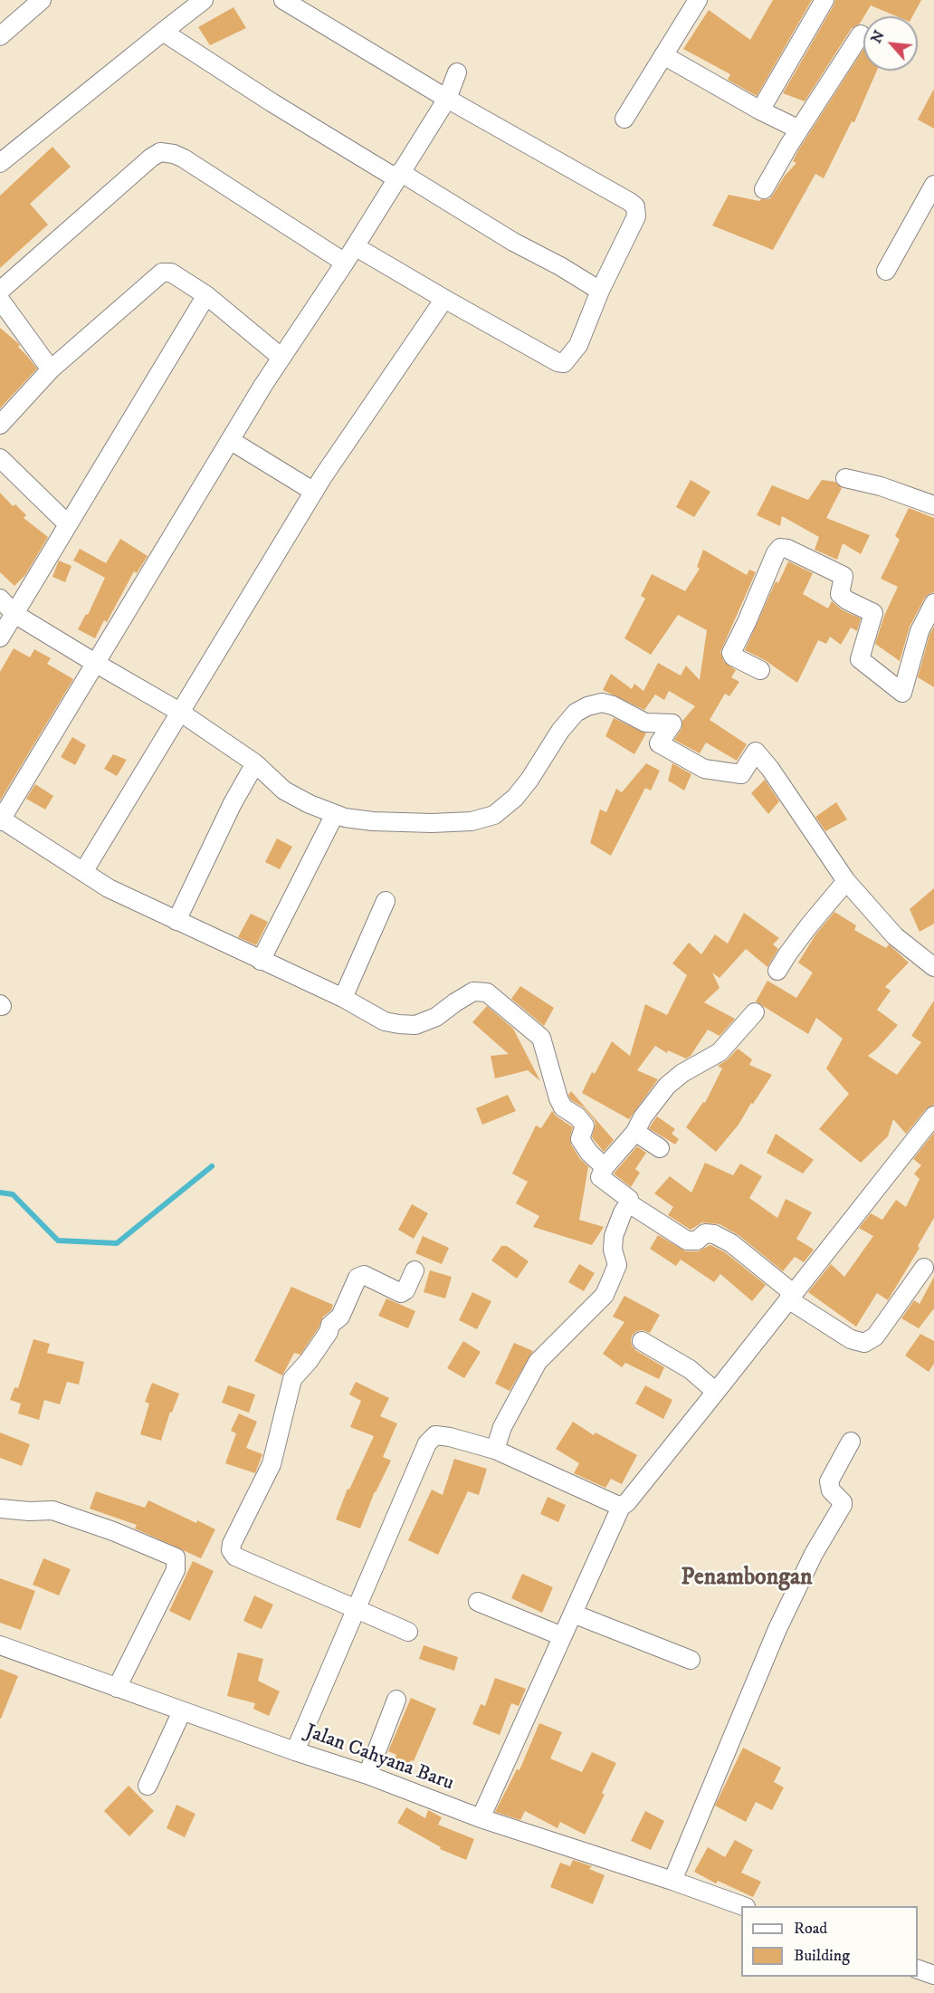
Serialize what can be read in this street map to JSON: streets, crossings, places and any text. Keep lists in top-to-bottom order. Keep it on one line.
{"streets":{"street":["Jalan Cahyana Baru"]},"districts":["Penambongan"],"legend":["Road","Building"],"north":"top left"}
